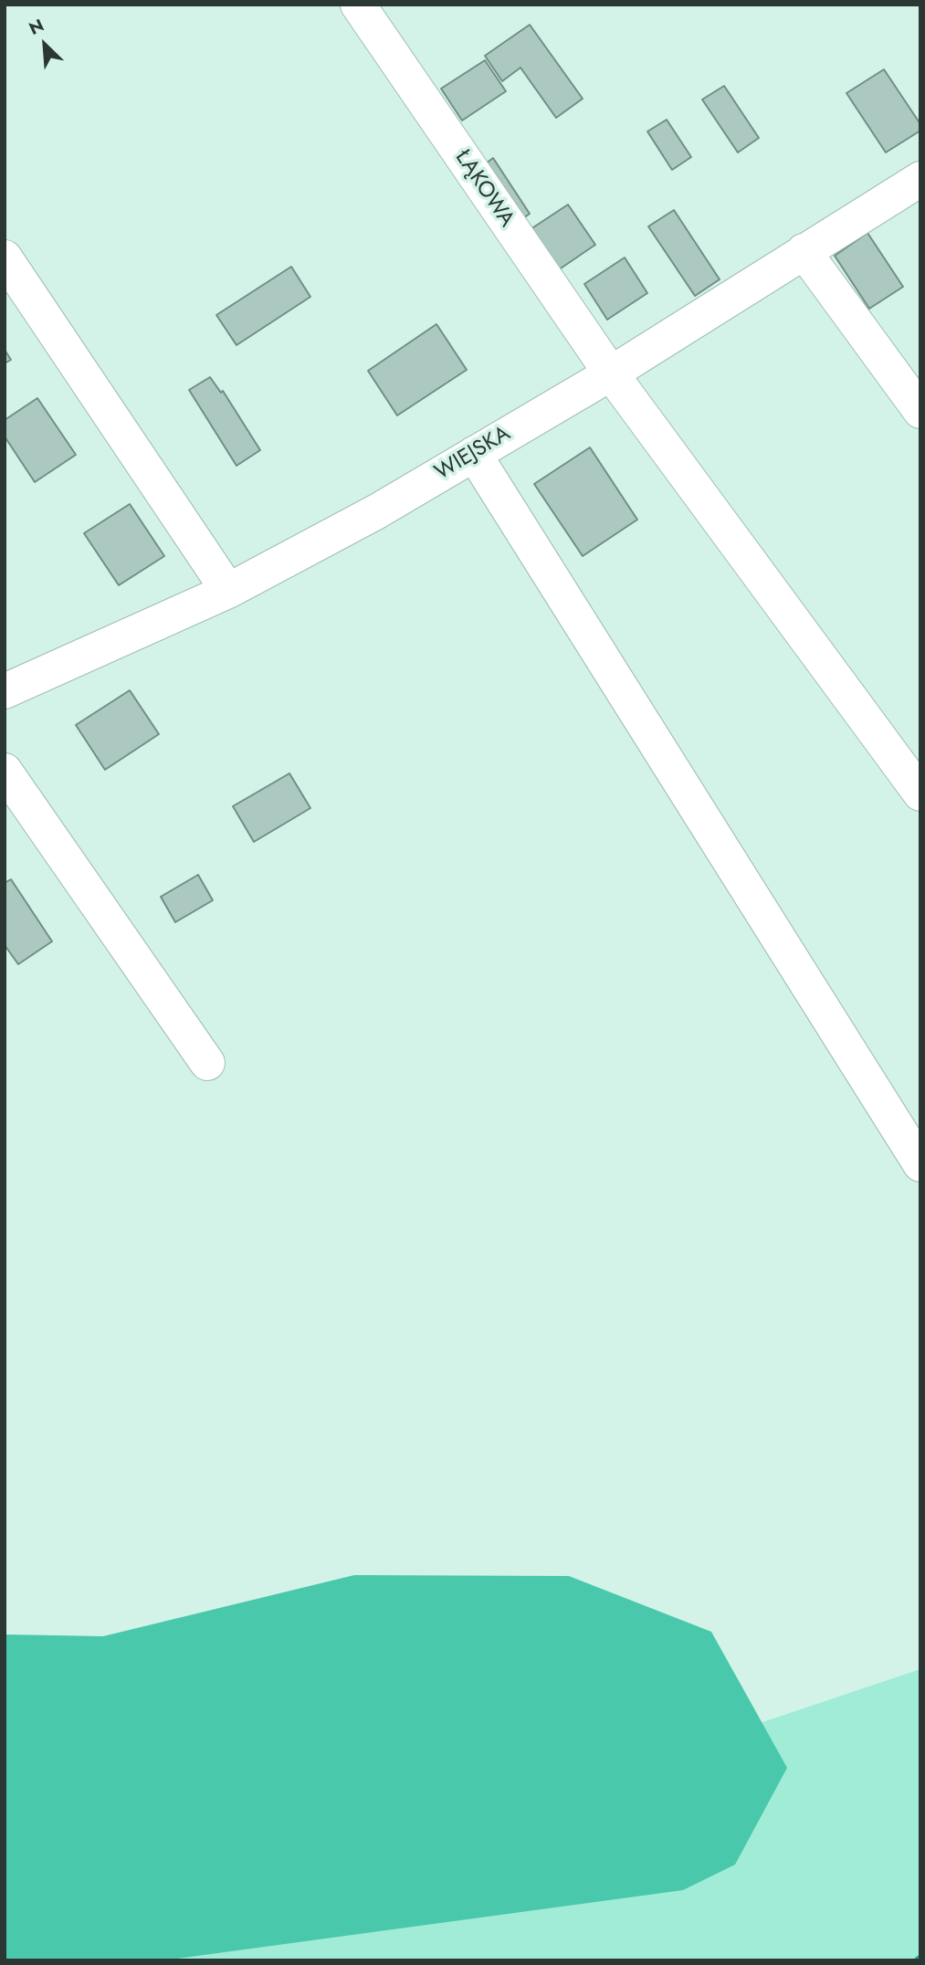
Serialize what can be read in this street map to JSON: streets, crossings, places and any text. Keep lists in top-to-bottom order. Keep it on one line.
{"streets":{"street":["ŁĄKOWA","WIEJSKA"]},"crossings":[["ŁĄKOWA","WIEJSKA"]],"north":"top left"}
